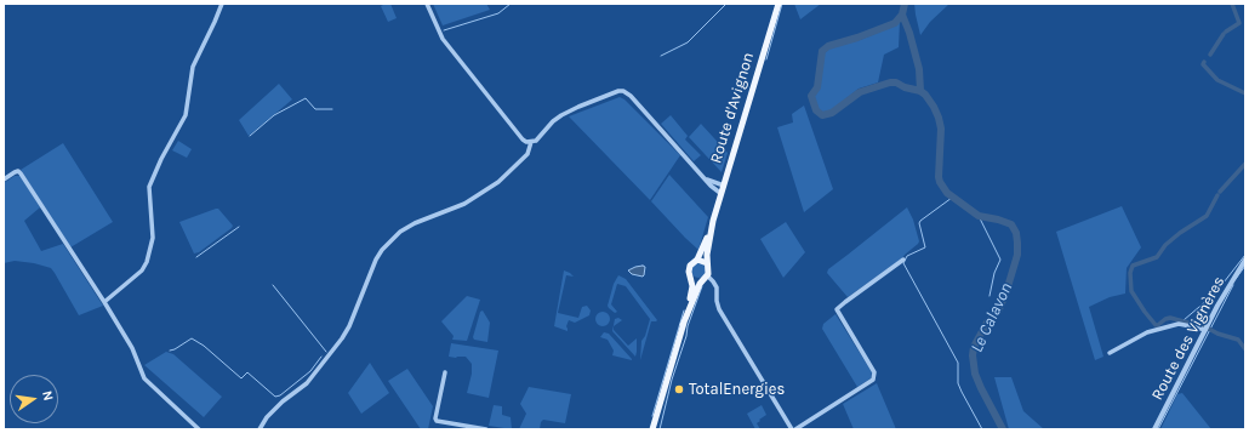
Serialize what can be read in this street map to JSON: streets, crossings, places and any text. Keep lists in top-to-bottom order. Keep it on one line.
{"streets":{"main road":["Route d'Avignon"],"street":["Route des Vignères"]},"water":["Le Calavon"],"places":["TotalEnergies"],"north":"right"}
